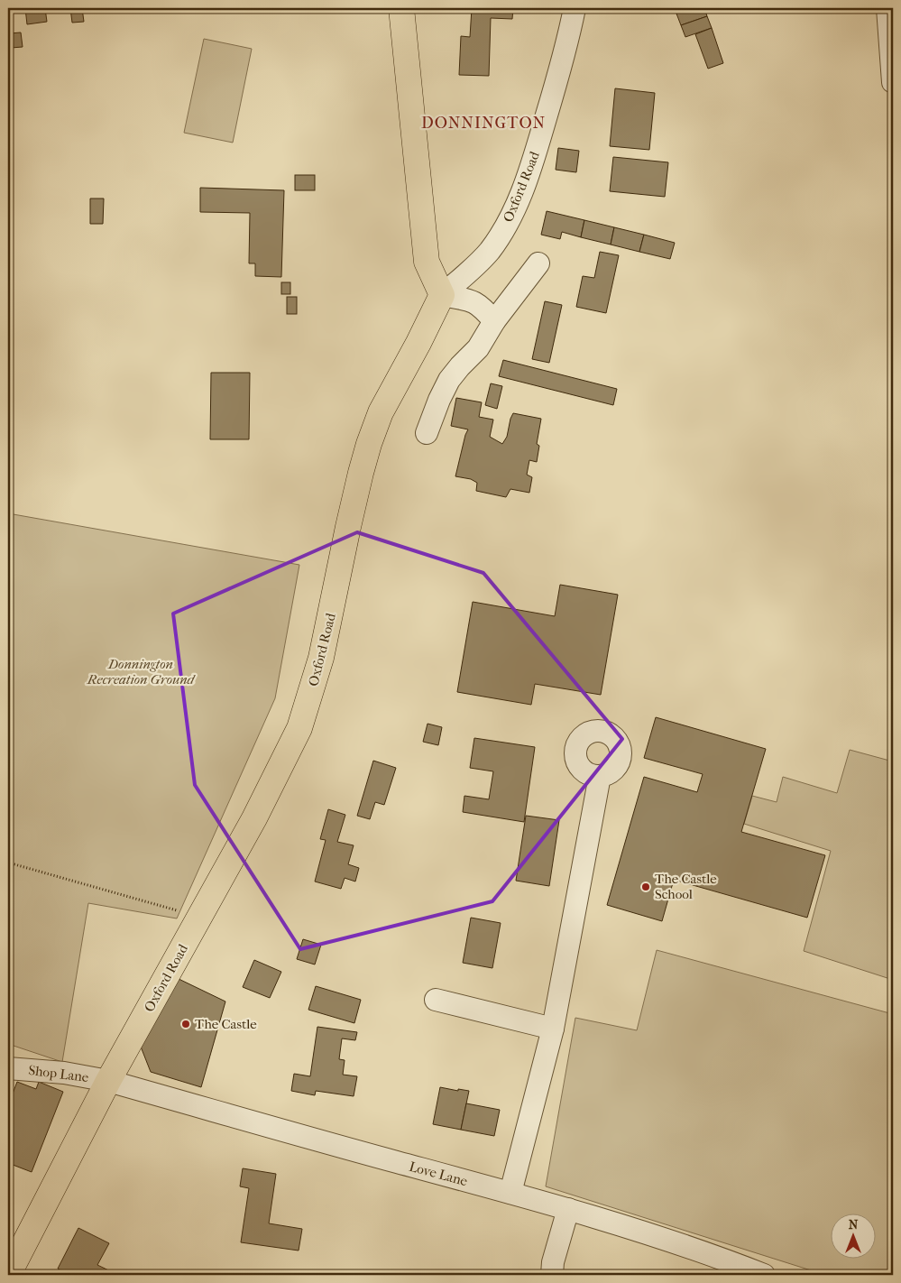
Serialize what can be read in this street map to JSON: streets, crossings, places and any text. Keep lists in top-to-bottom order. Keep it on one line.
{"streets":{"main road":["Oxford Road"],"street":["Shop Lane","Love Lane"]},"crossings":[["Oxford Road","Shop Lane"],["Oxford Road","Love Lane"],["Shop Lane","Love Lane"]],"districts":["DONNINGTON"],"parks":["Donnington Recreation Ground"],"places":["The Castle School","The Castle"],"north":"top"}
